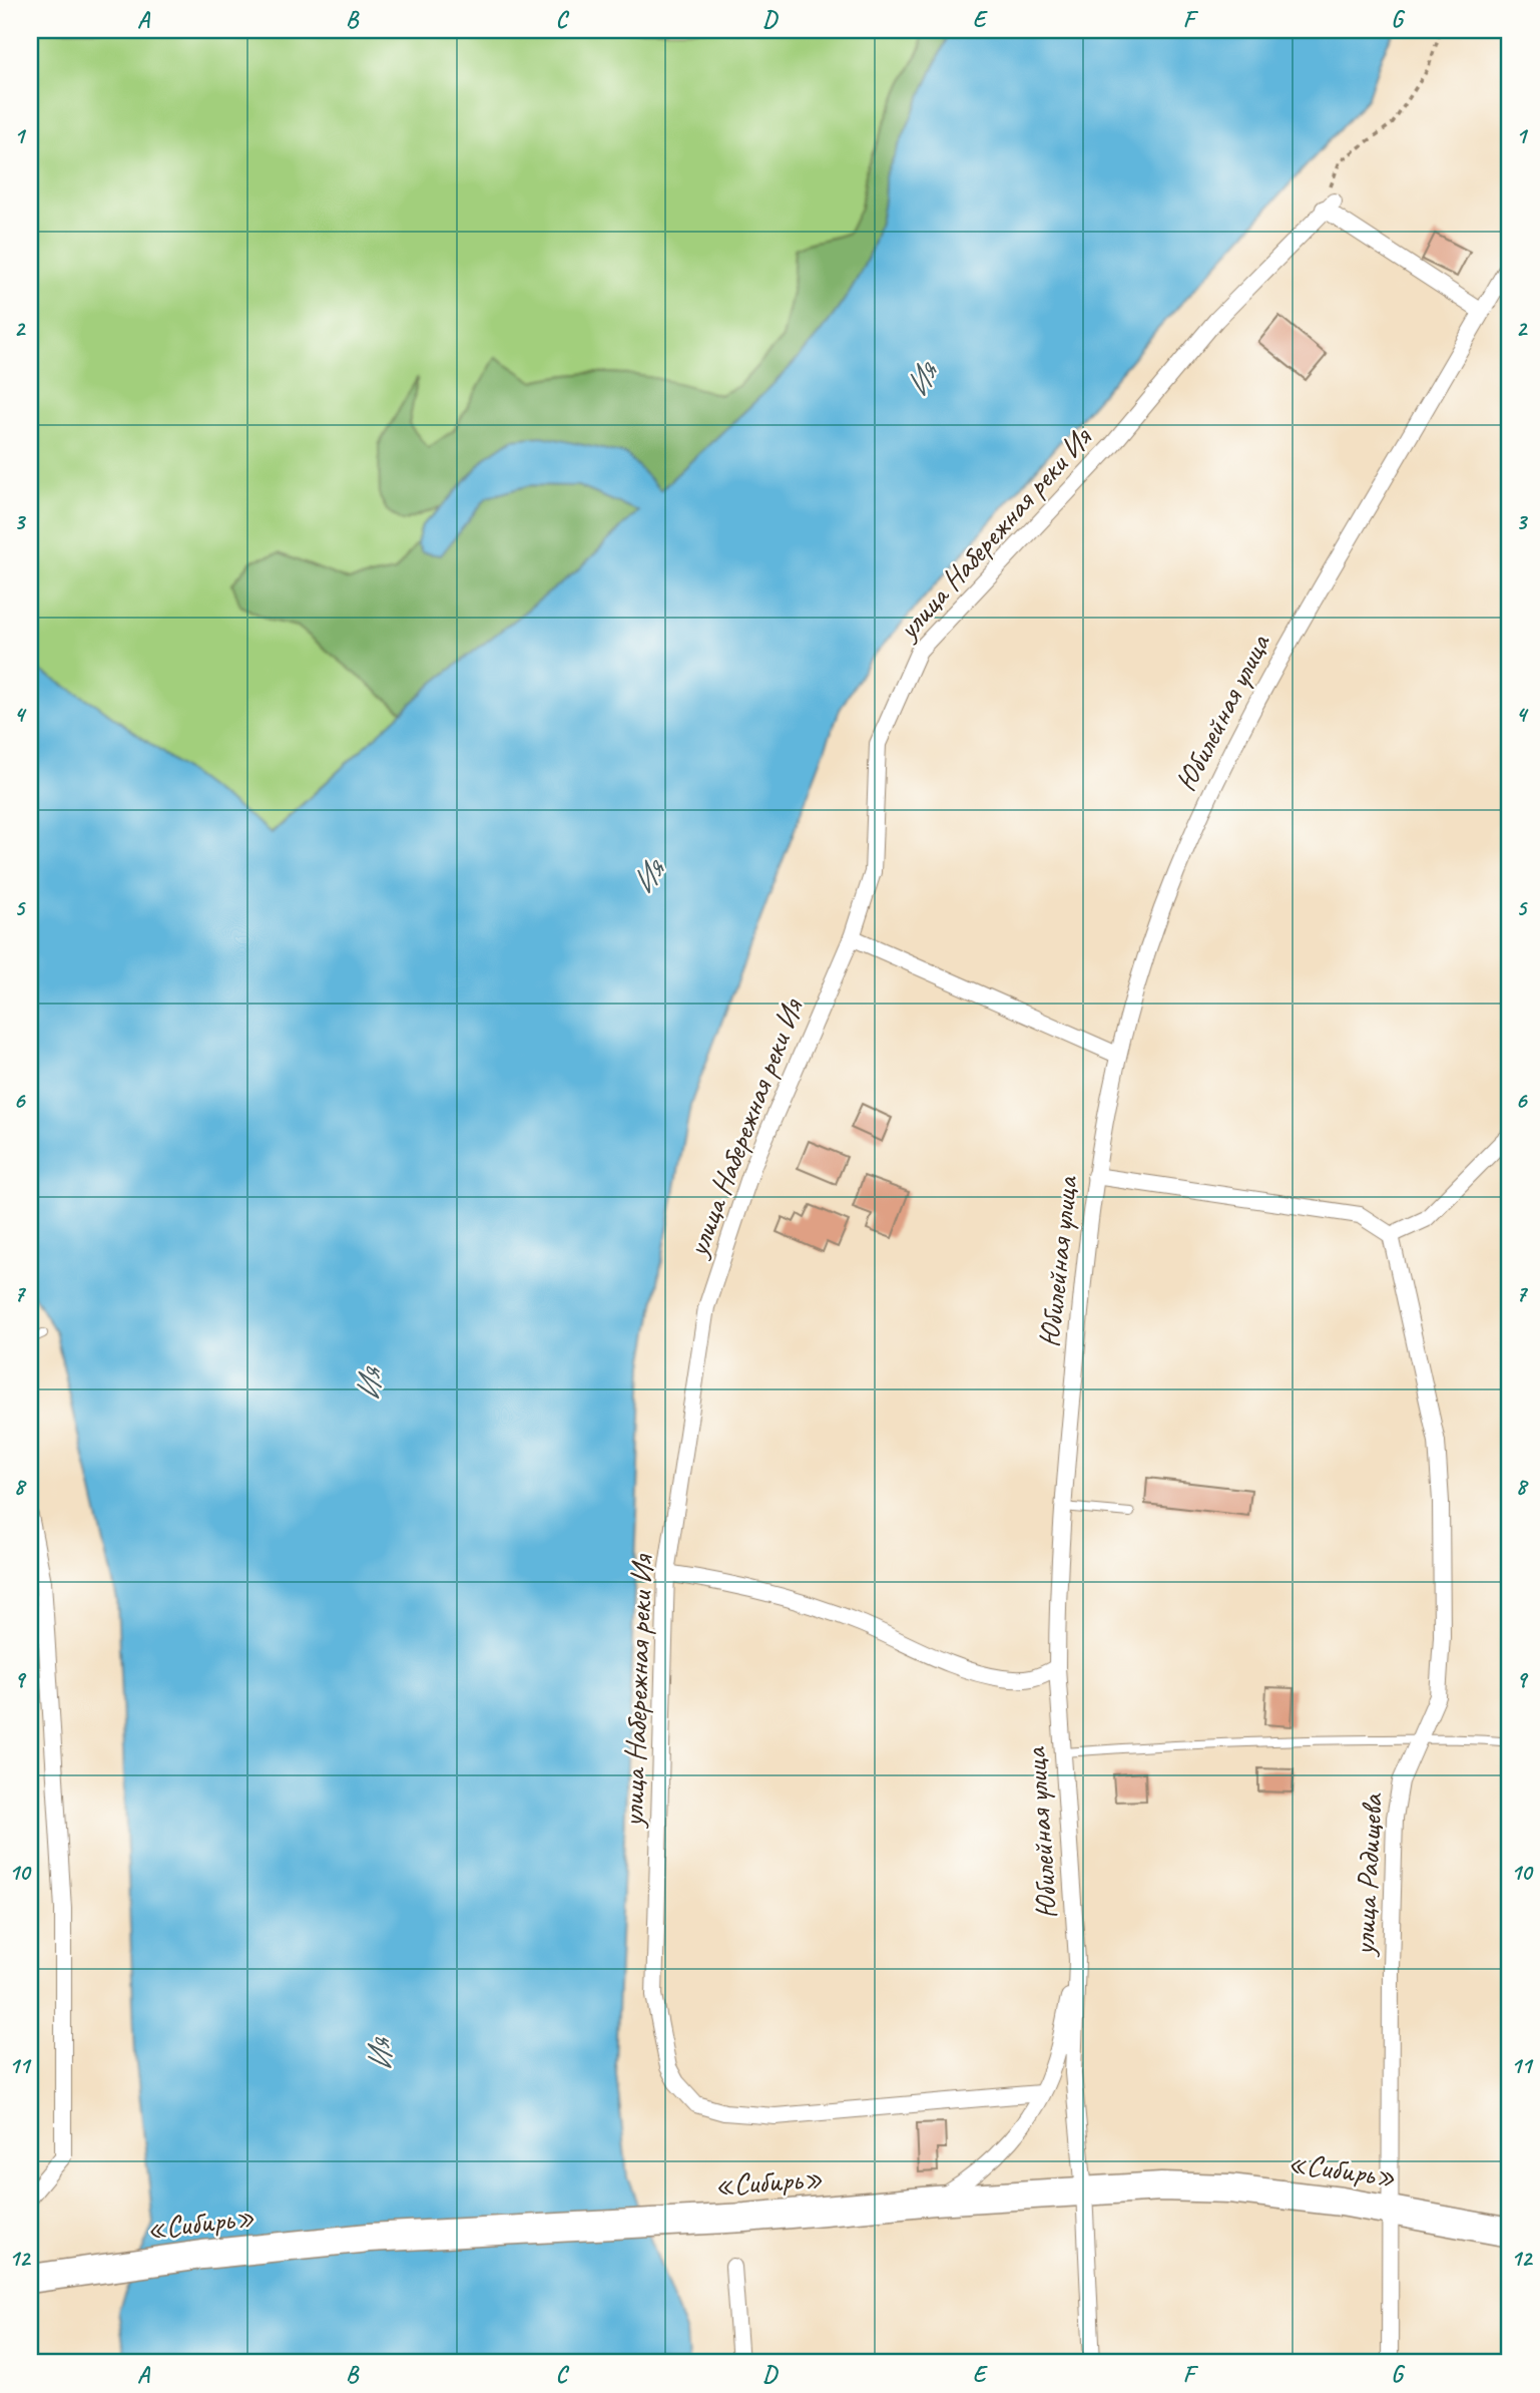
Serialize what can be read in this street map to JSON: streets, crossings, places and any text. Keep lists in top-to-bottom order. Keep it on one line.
{"streets":{"highway":["«Сибирь»"],"street":["улица Набережная реки Ия","Юбилейная улица","улица Радищева"]},"crossings":[["Юбилейная улица","«Сибирь»"],["улица Радищева","«Сибирь»"]],"water":["Ия"],"grid":{"columns":["A","B","C","D","E","F","G"],"rows":["1","2","3","4","5","6","7","8","9","10","11","12"]}}
